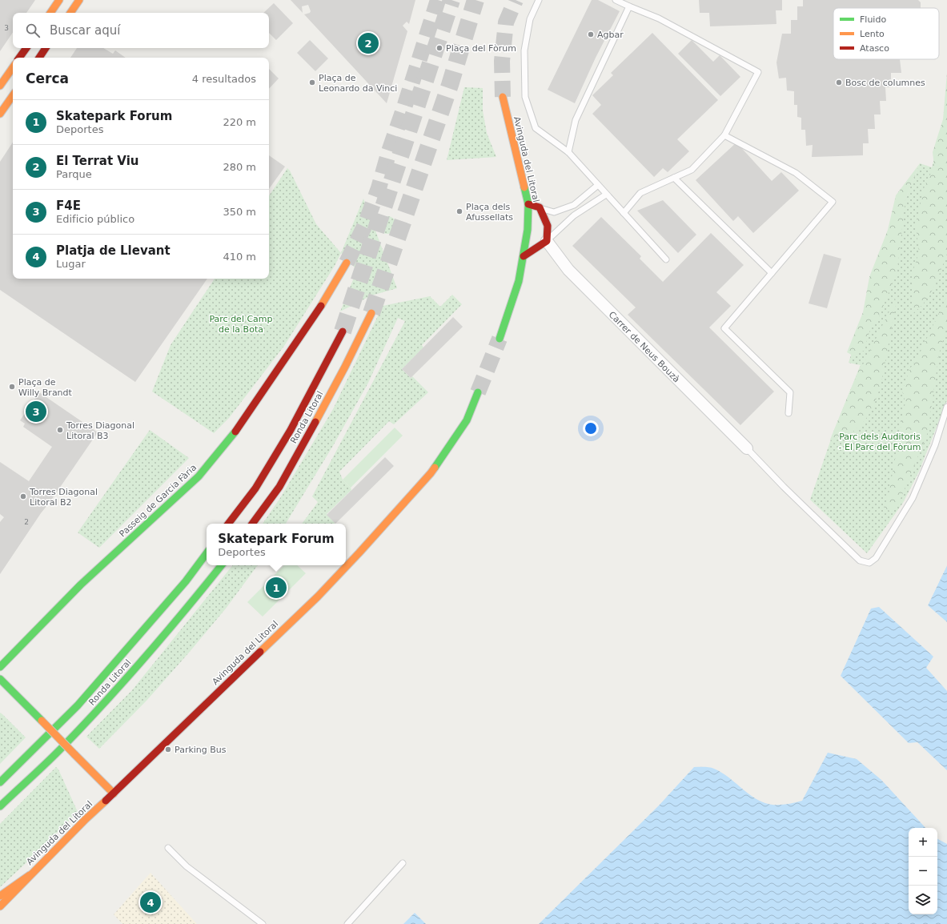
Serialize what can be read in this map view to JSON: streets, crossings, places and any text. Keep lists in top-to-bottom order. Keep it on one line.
{"streets":{"main road":["Avinguda del Litoral","Ronda Litoral","Passeig de Garcia Fària"],"street":["Carrer de Neus Bouzà"]},"parks":["Parc del Camp de la Bota","Parc dels Auditoris - El Parc del Fòrum"],"places":["Agbar","Plaça del Fòrum","Plaça de Leonardo da Vinci","Bosc de columnes","Plaça dels Afussellats","Plaça de Willy Brandt","Torres Diagonal Litoral B3","Torres Diagonal Litoral B2","Parking Bus"],"house_numbers":["3","2"],"legend":["Fluido","Lento","Atasco"],"page":{"search":"Buscar aquí","pins":["2","3","1","4"],"heading":["Cerca","4 resultados"],"list":[{"mark":"1","name":"Skatepark Forum","note":"Deportes","value":"220 m"},{"mark":"2","name":"El Terrat Viu","note":"Parque","value":"280 m"},{"mark":"3","name":"F4E","note":"Edificio público","value":"350 m"},{"mark":"4","name":"Platja de Llevant","note":"Lugar","value":"410 m"}],"popup":["Skatepark Forum","Deportes"],"map_buttons":["+","−"]}}
